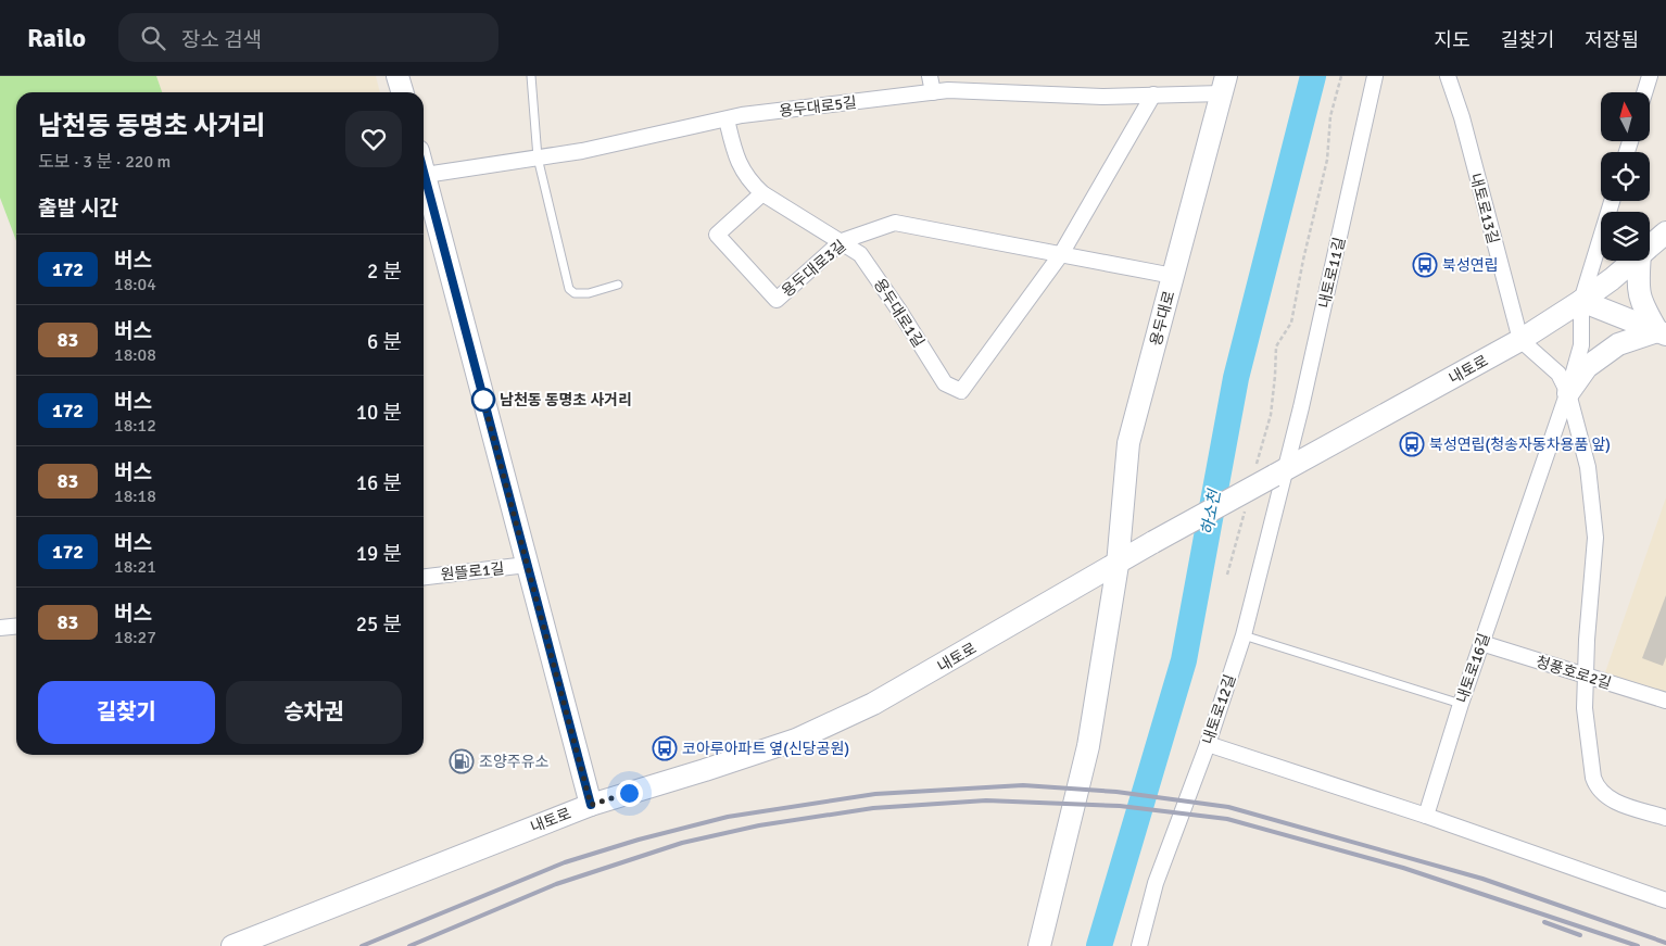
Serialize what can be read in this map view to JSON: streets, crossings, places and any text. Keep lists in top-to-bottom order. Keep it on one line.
{"streets":{"street":["용두대로5길","내토로13길","용두대로3길","내토로11길","용두대로1길","용두대로","내토로","원뜰로1길","내토로16길","청풍호로2길","내토로12길"]},"crossings":[["용두대로5길","용두대로1길"],["용두대로5길","용두대로"],["내토로13길","내토로"],["용두대로3길","용두대로1길"],["용두대로3길","용두대로"],["내토로11길","내토로"],["내토로11길","내토로12길"],["용두대로","내토로"],["내토로","내토로16길"],["내토로","내토로12길"],["내토로16길","청풍호로2길"]],"water":["하소천"],"places":{"bus stop":["북성연립","북성연립(청송자동차용품 앞)","코아루아파트 옆(신당공원)"],"other":["남천동 동명초 사거리"],"fuel station":["조양주유소"]},"lines":["bus line 172"],"north":"top","page":{"header":"Railo","search":"장소 검색","nav":["지도","길찾기","저장됨"],"heading":[["남천동 동명초 사거리","도보 · 3 분 · 220 m"],"출발 시간"],"list":[{"mark":"172","name":"버스","note":"18:04","value":"2 분"},{"mark":"83","name":"버스","note":"18:08","value":"6 분"},{"mark":"172","name":"버스","note":"18:12","value":"10 분"},{"mark":"83","name":"버스","note":"18:18","value":"16 분"},{"mark":"172","name":"버스","note":"18:21","value":"19 분"},{"mark":"83","name":"버스","note":"18:27","value":"25 분"}],"buttons":["길찾기","승차권"]}}
